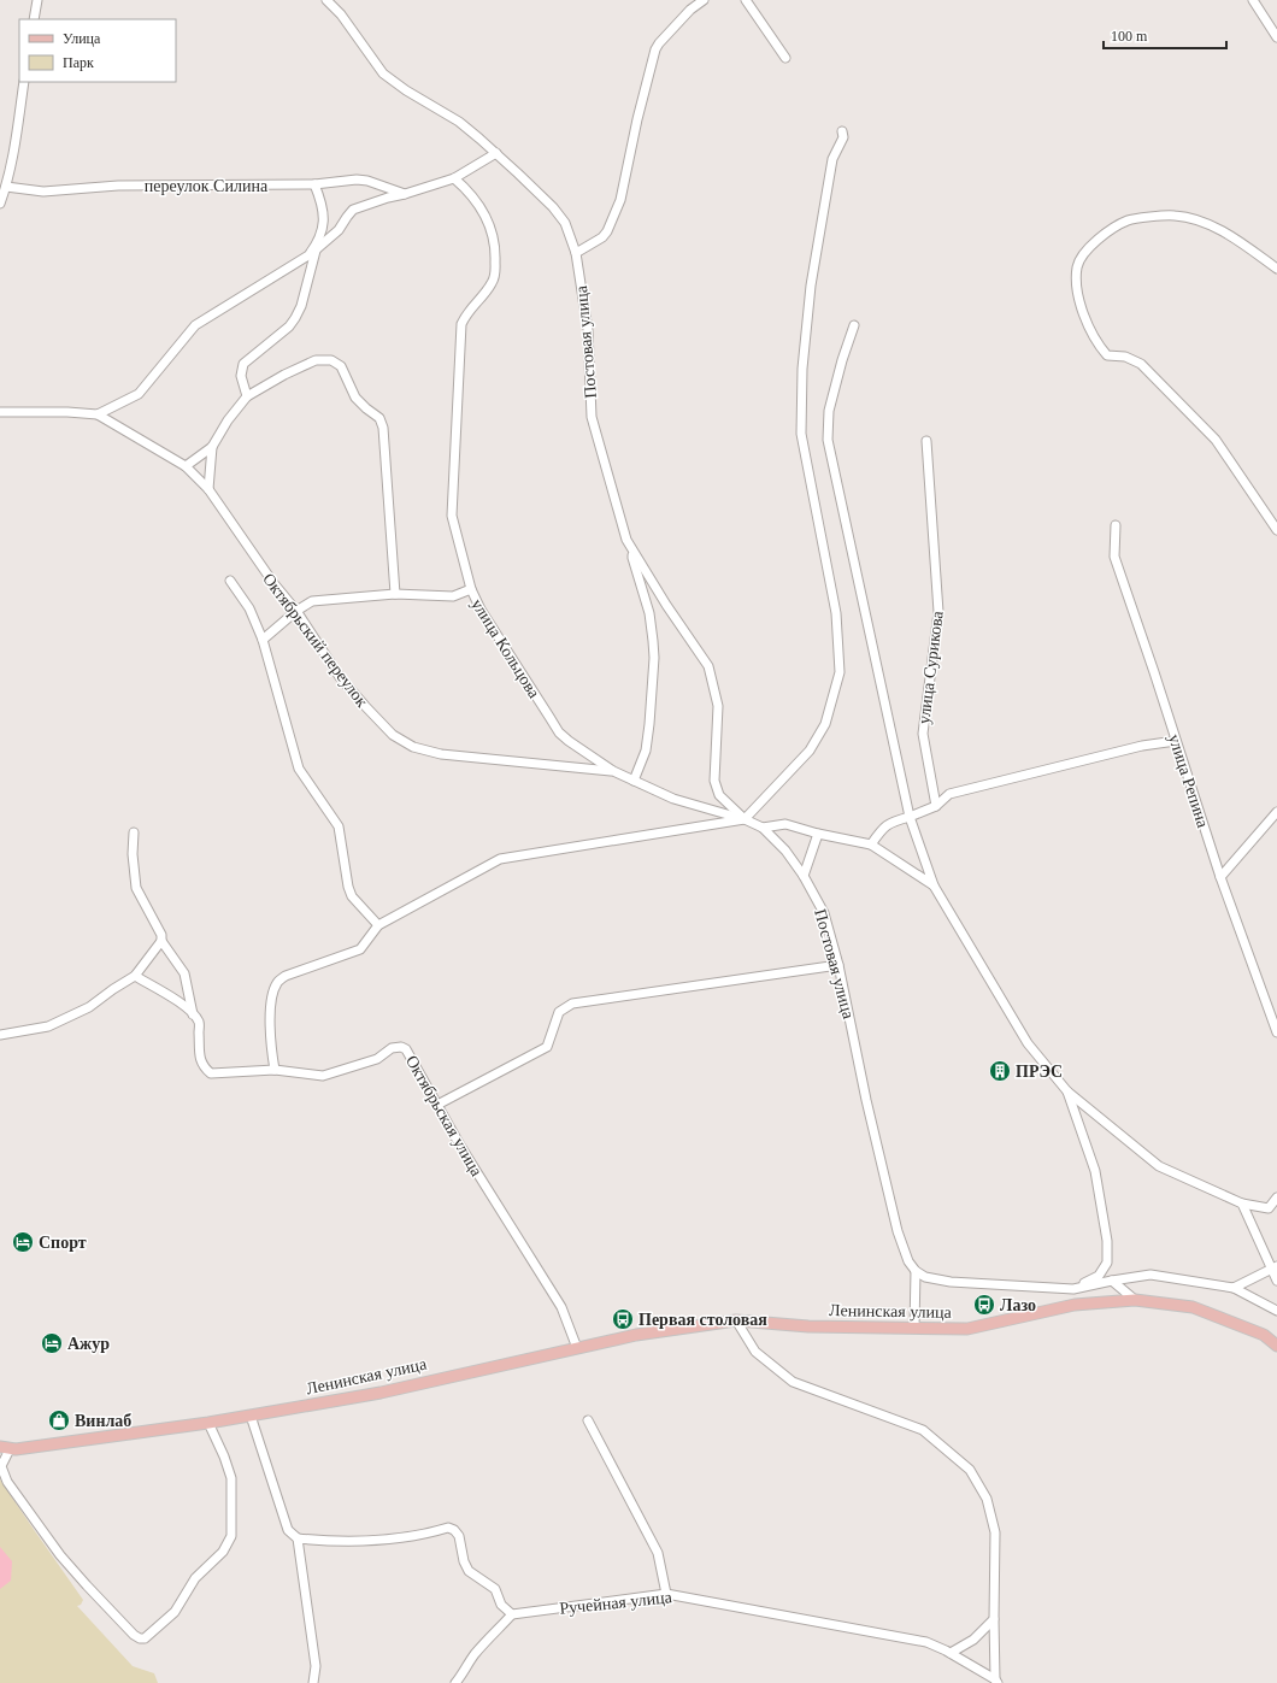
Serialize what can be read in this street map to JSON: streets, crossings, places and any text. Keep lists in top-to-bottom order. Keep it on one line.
{"streets":{"main road":["Ленинская улица"],"street":["переулок Силина","Постовая улица","Октябрьский переулок","улица Кольцова","улица Сурикова","улица Репина","Октябрьская улица","Ручейная улица"]},"crossings":[["Постовая улица","улица Кольцова"],["Октябрьский переулок","улица Кольцова"],["Октябрьская улица","Ленинская улица"]],"places":{"building":["ПРЭС"],"hotel":["Спорт","Ажур"],"bus stop":["Лазо","Первая столовая"],"shop":["Винлаб"]},"legend":["Улица","Парк"],"scale_bar":"100 m"}
